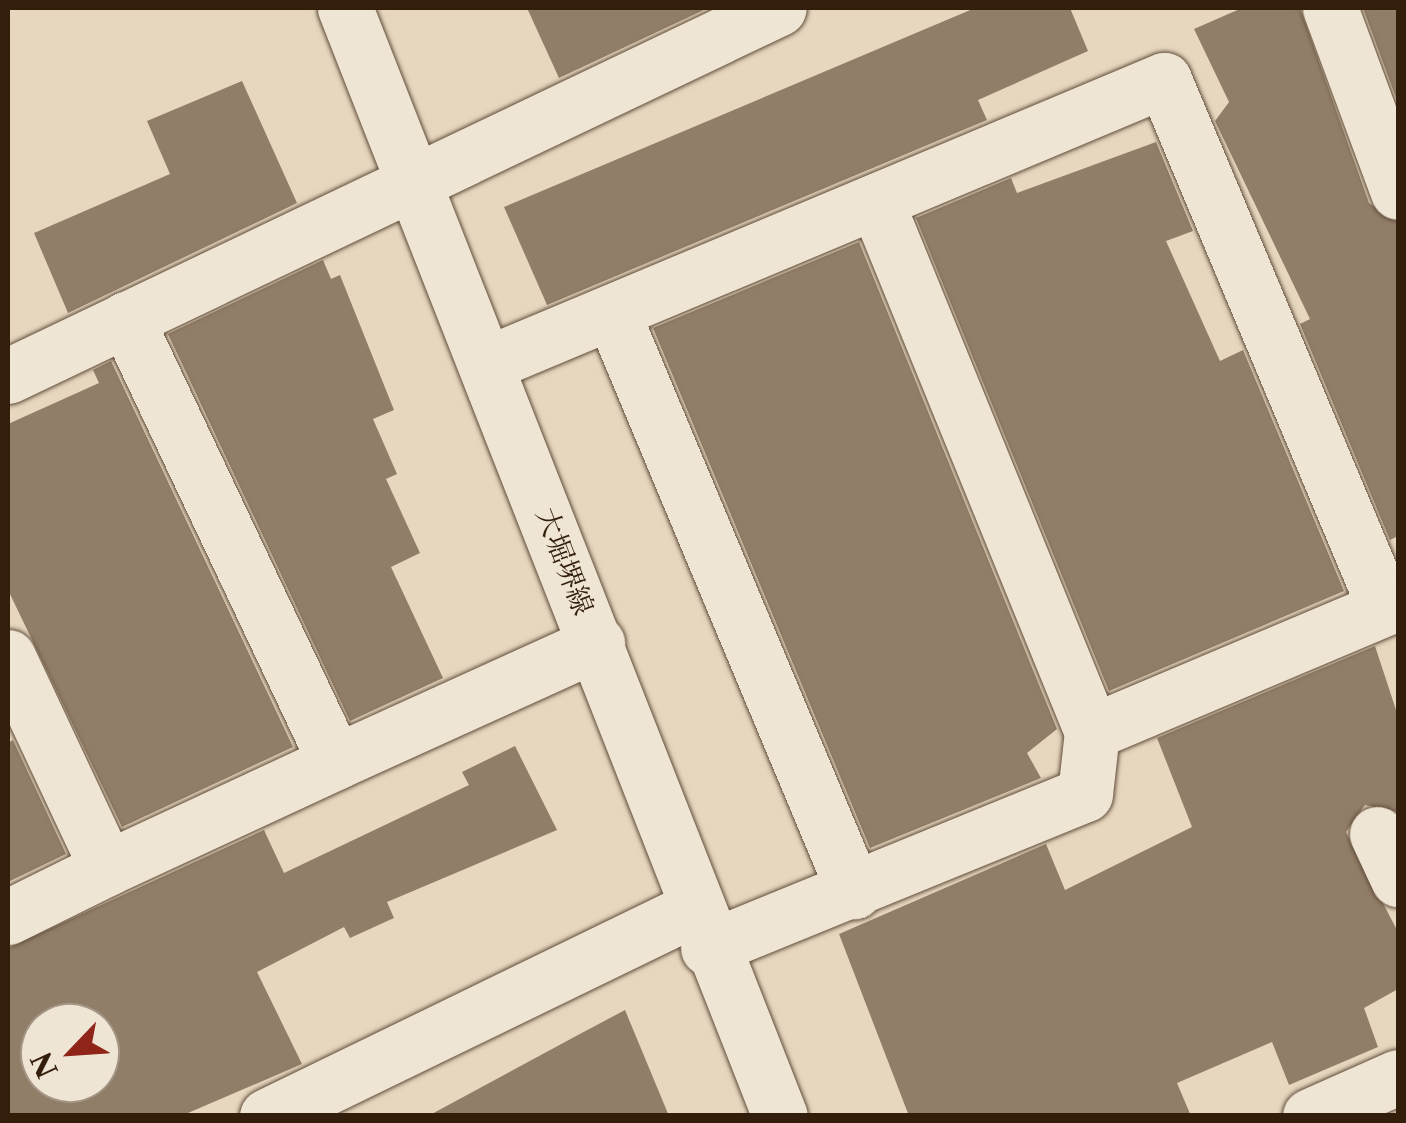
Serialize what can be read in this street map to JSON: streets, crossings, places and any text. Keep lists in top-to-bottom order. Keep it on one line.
{"streets":{"street":["大堀堺線"]},"north":"bottom left"}
